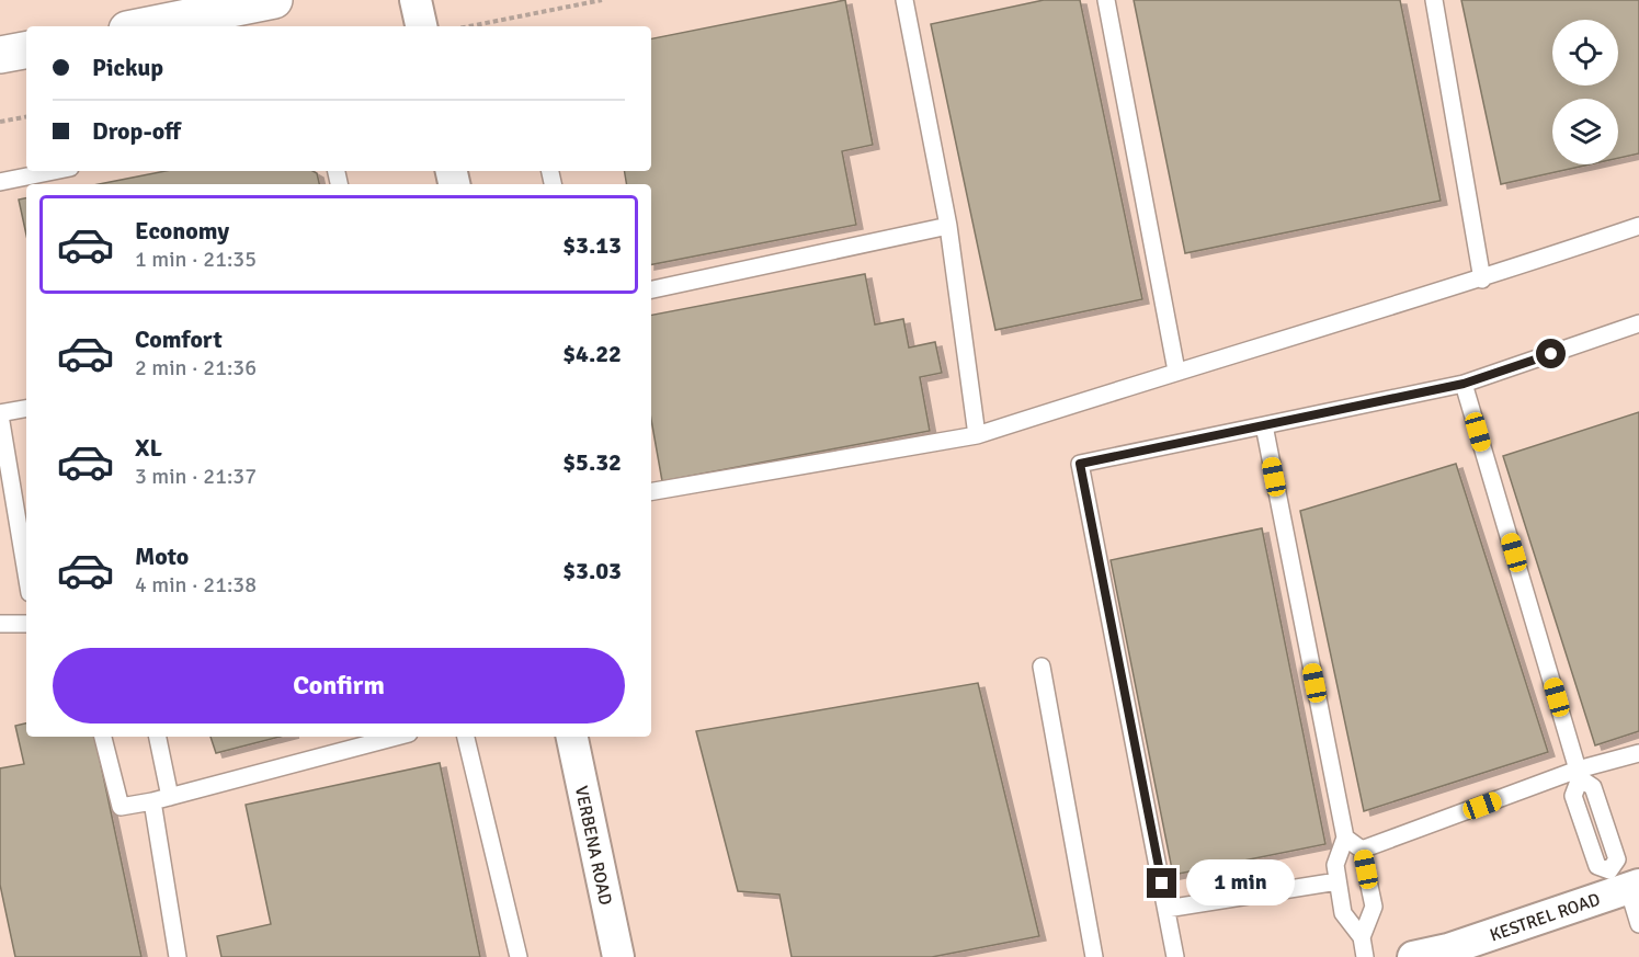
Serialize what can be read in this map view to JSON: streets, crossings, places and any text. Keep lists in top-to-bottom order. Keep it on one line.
{"streets":{"street":["VERBENA ROAD","KESTREL ROAD"]},"page":{"banner":["Pickup","Drop-off"],"list":[{"name":"Economy","note":"1 min · 21:35","value":"$3.13"},{"name":"Comfort","note":"2 min · 21:36","value":"$4.22"},{"name":"XL","note":"3 min · 21:37","value":"$5.32"},{"name":"Moto","note":"4 min · 21:38","value":"$3.03"}],"buttons":"Confirm","bubble":"1 min"}}
